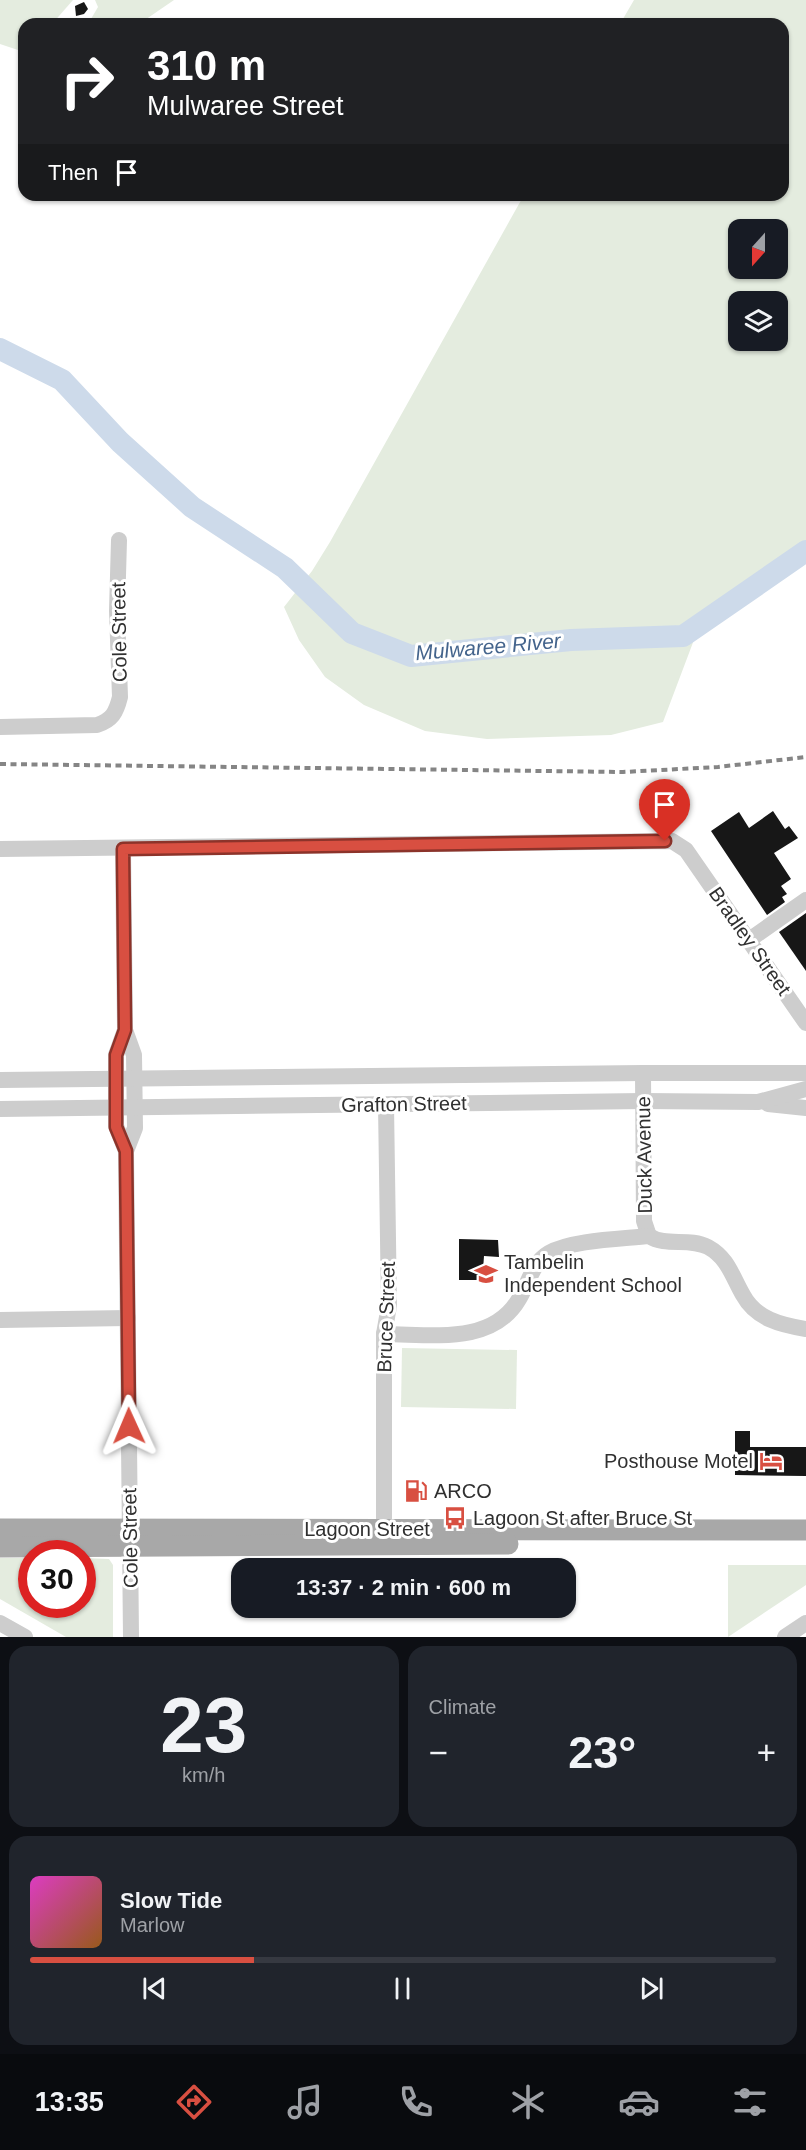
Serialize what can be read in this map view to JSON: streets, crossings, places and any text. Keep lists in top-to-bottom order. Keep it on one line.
{"streets":{"main road":["Lagoon Street"],"street":["Cole Street","Bradley Street","Grafton Street","Duck Avenue","Bruce Street"]},"crossings":[["Cole Street","Bradley Street"],["Cole Street","Grafton Street"],["Cole Street","Lagoon Street"],["Grafton Street","Duck Avenue"],["Grafton Street","Bruce Street"],["Bruce Street","Lagoon Street"]],"water":["Mulwaree River"],"places":{"school or university":["Tambelin Independent School"],"hotel":["Posthouse Motel"],"fuel station":["ARCO"],"bus stop":["Lagoon St after Bruce St"]},"north":"bottom","page":{"turn":["310 m","Mulwaree Street"],"then":"Then","limit":"30","trip":"13:37 · 2 min · 600 m","tile":[["23","km/h"],"Climate"],"heat":["−","23°","+"],"song":["Slow Tide","Marlow"],"tabs":"13:35"}}
